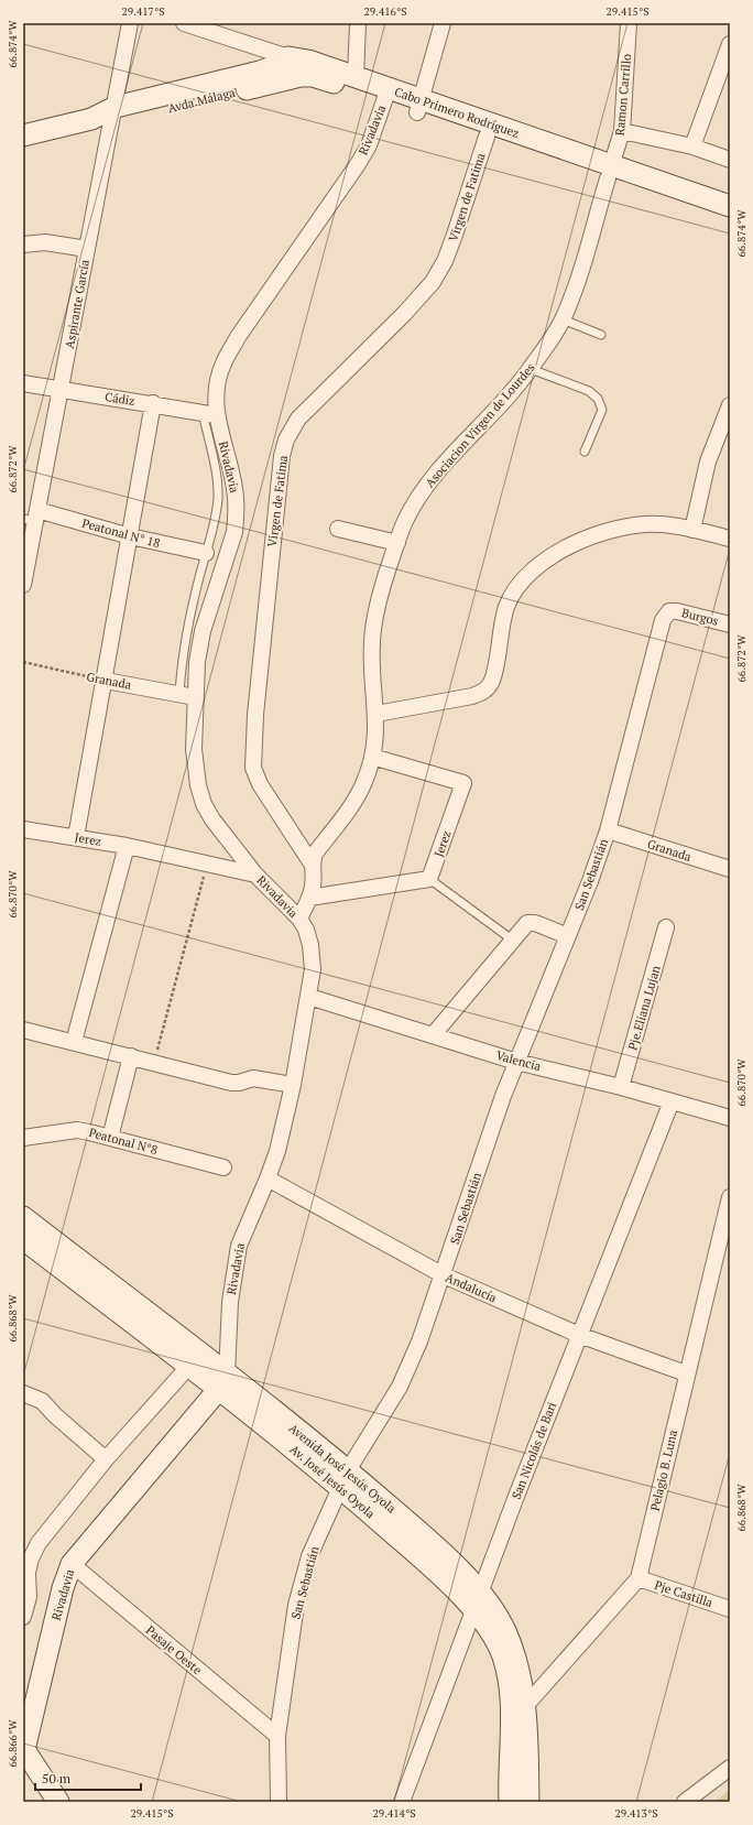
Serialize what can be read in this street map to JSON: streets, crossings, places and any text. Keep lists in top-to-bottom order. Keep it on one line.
{"streets":{"street":["Ramon Carrillo","Avda.Málaga","Cabo Primero Rodríguez","Rivadavia","Virgen de Fatima","Aspirante García","Cádiz","Asociacion Virgen de Lourdes","Peatonal N° 18","Burgos","Granada","Jerez","San Sebastián","Pje.Eliana Lujan","Valencia","Peatonal N°8","Andalucía","San Nicolás de Bari","Pelagio B. Luna","Av. José Jesús Oyola","Pje Castilla","Pasaje Oeste"]},"crossings":[["Ramon Carrillo","Cabo Primero Rodríguez"],["Ramon Carrillo","Asociacion Virgen de Lourdes"],["Avda.Málaga","Cabo Primero Rodríguez"],["Avda.Málaga","Aspirante García"],["Cabo Primero Rodríguez","Rivadavia"],["Cabo Primero Rodríguez","Virgen de Fatima"],["Cabo Primero Rodríguez","Asociacion Virgen de Lourdes"],["Rivadavia","Cádiz"],["Rivadavia","Asociacion Virgen de Lourdes"],["Rivadavia","Granada"],["Rivadavia","Jerez"],["Rivadavia","Valencia"],["Rivadavia","Andalucía"],["Rivadavia","Av. José Jesús Oyola"],["Rivadavia","Pasaje Oeste"],["Virgen de Fatima","Asociacion Virgen de Lourdes"],["Aspirante García","Cádiz"],["Aspirante García","Peatonal N° 18"],["Asociacion Virgen de Lourdes","Jerez"],["Burgos","San Sebastián"],["Granada","San Sebastián"],["San Sebastián","Valencia"],["San Sebastián","Andalucía"],["San Sebastián","Av. José Jesús Oyola"],["San Sebastián","Pasaje Oeste"],["Pje.Eliana Lujan","Valencia"],["Valencia","San Nicolás de Bari"],["Andalucía","San Nicolás de Bari"],["Andalucía","Pelagio B. Luna"],["San Nicolás de Bari","Av. José Jesús Oyola"],["Pelagio B. Luna","Pje Castilla"]],"scale_bar":"50 m","coordinates":["29.417°S","29.416°S","29.415°S","66.874°W","66.872°W","66.870°W","66.868°W","66.866°W","29.414°S","29.413°S"]}
